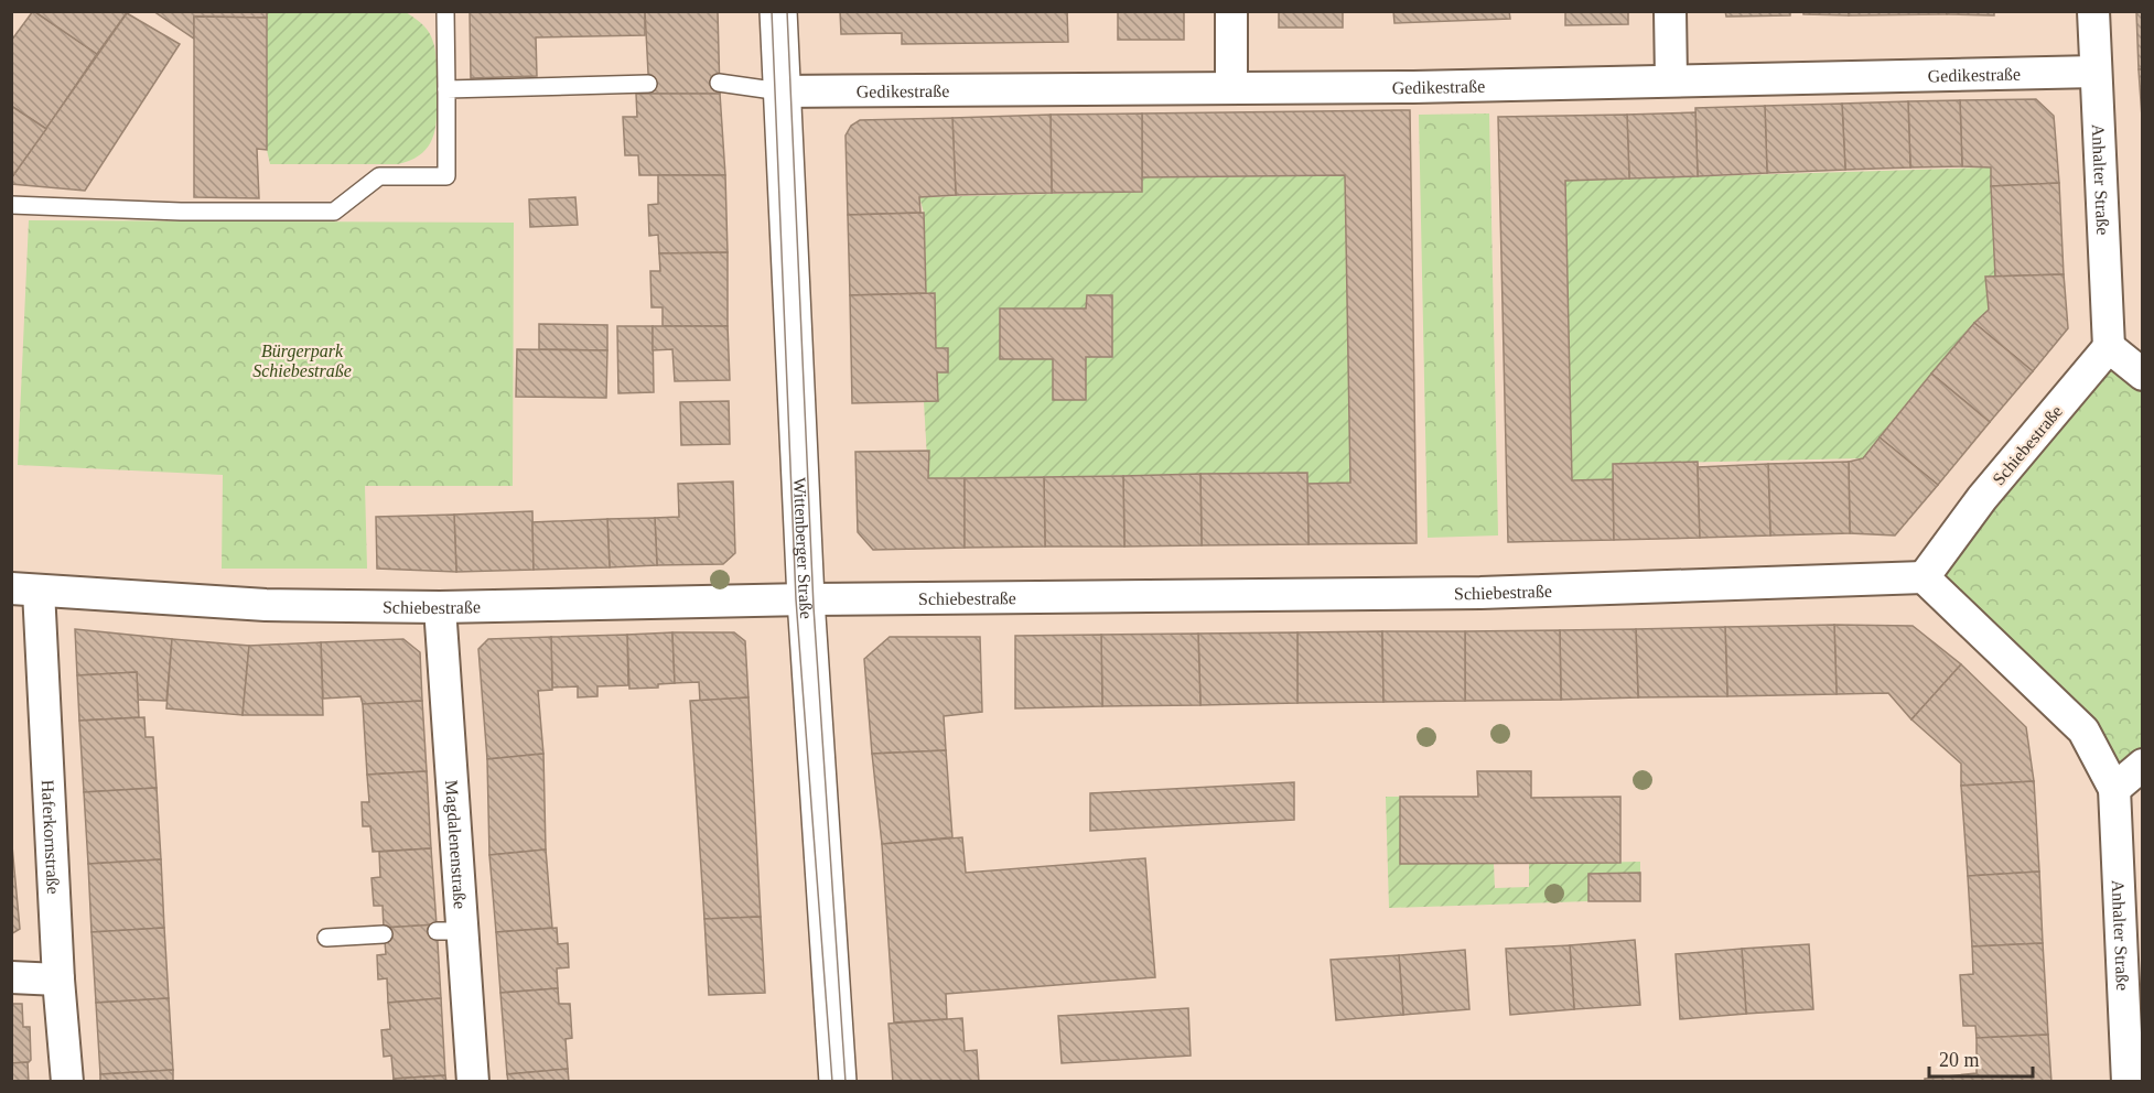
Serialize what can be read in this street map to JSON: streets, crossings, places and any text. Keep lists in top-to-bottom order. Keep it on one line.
{"streets":{"main road":["Wittenberger Straße"],"street":["Gedikestraße","Anhalter Straße","Schiebestraße","Haferkornstraße","Magdalenenstraße"]},"crossings":[["Gedikestraße","Anhalter Straße"],["Gedikestraße","Wittenberger Straße"],["Anhalter Straße","Schiebestraße"],["Schiebestraße","Wittenberger Straße"],["Schiebestraße","Haferkornstraße"],["Schiebestraße","Magdalenenstraße"]],"parks":["Bürgerpark Schiebestraße"],"scale_bar":"20 m"}
